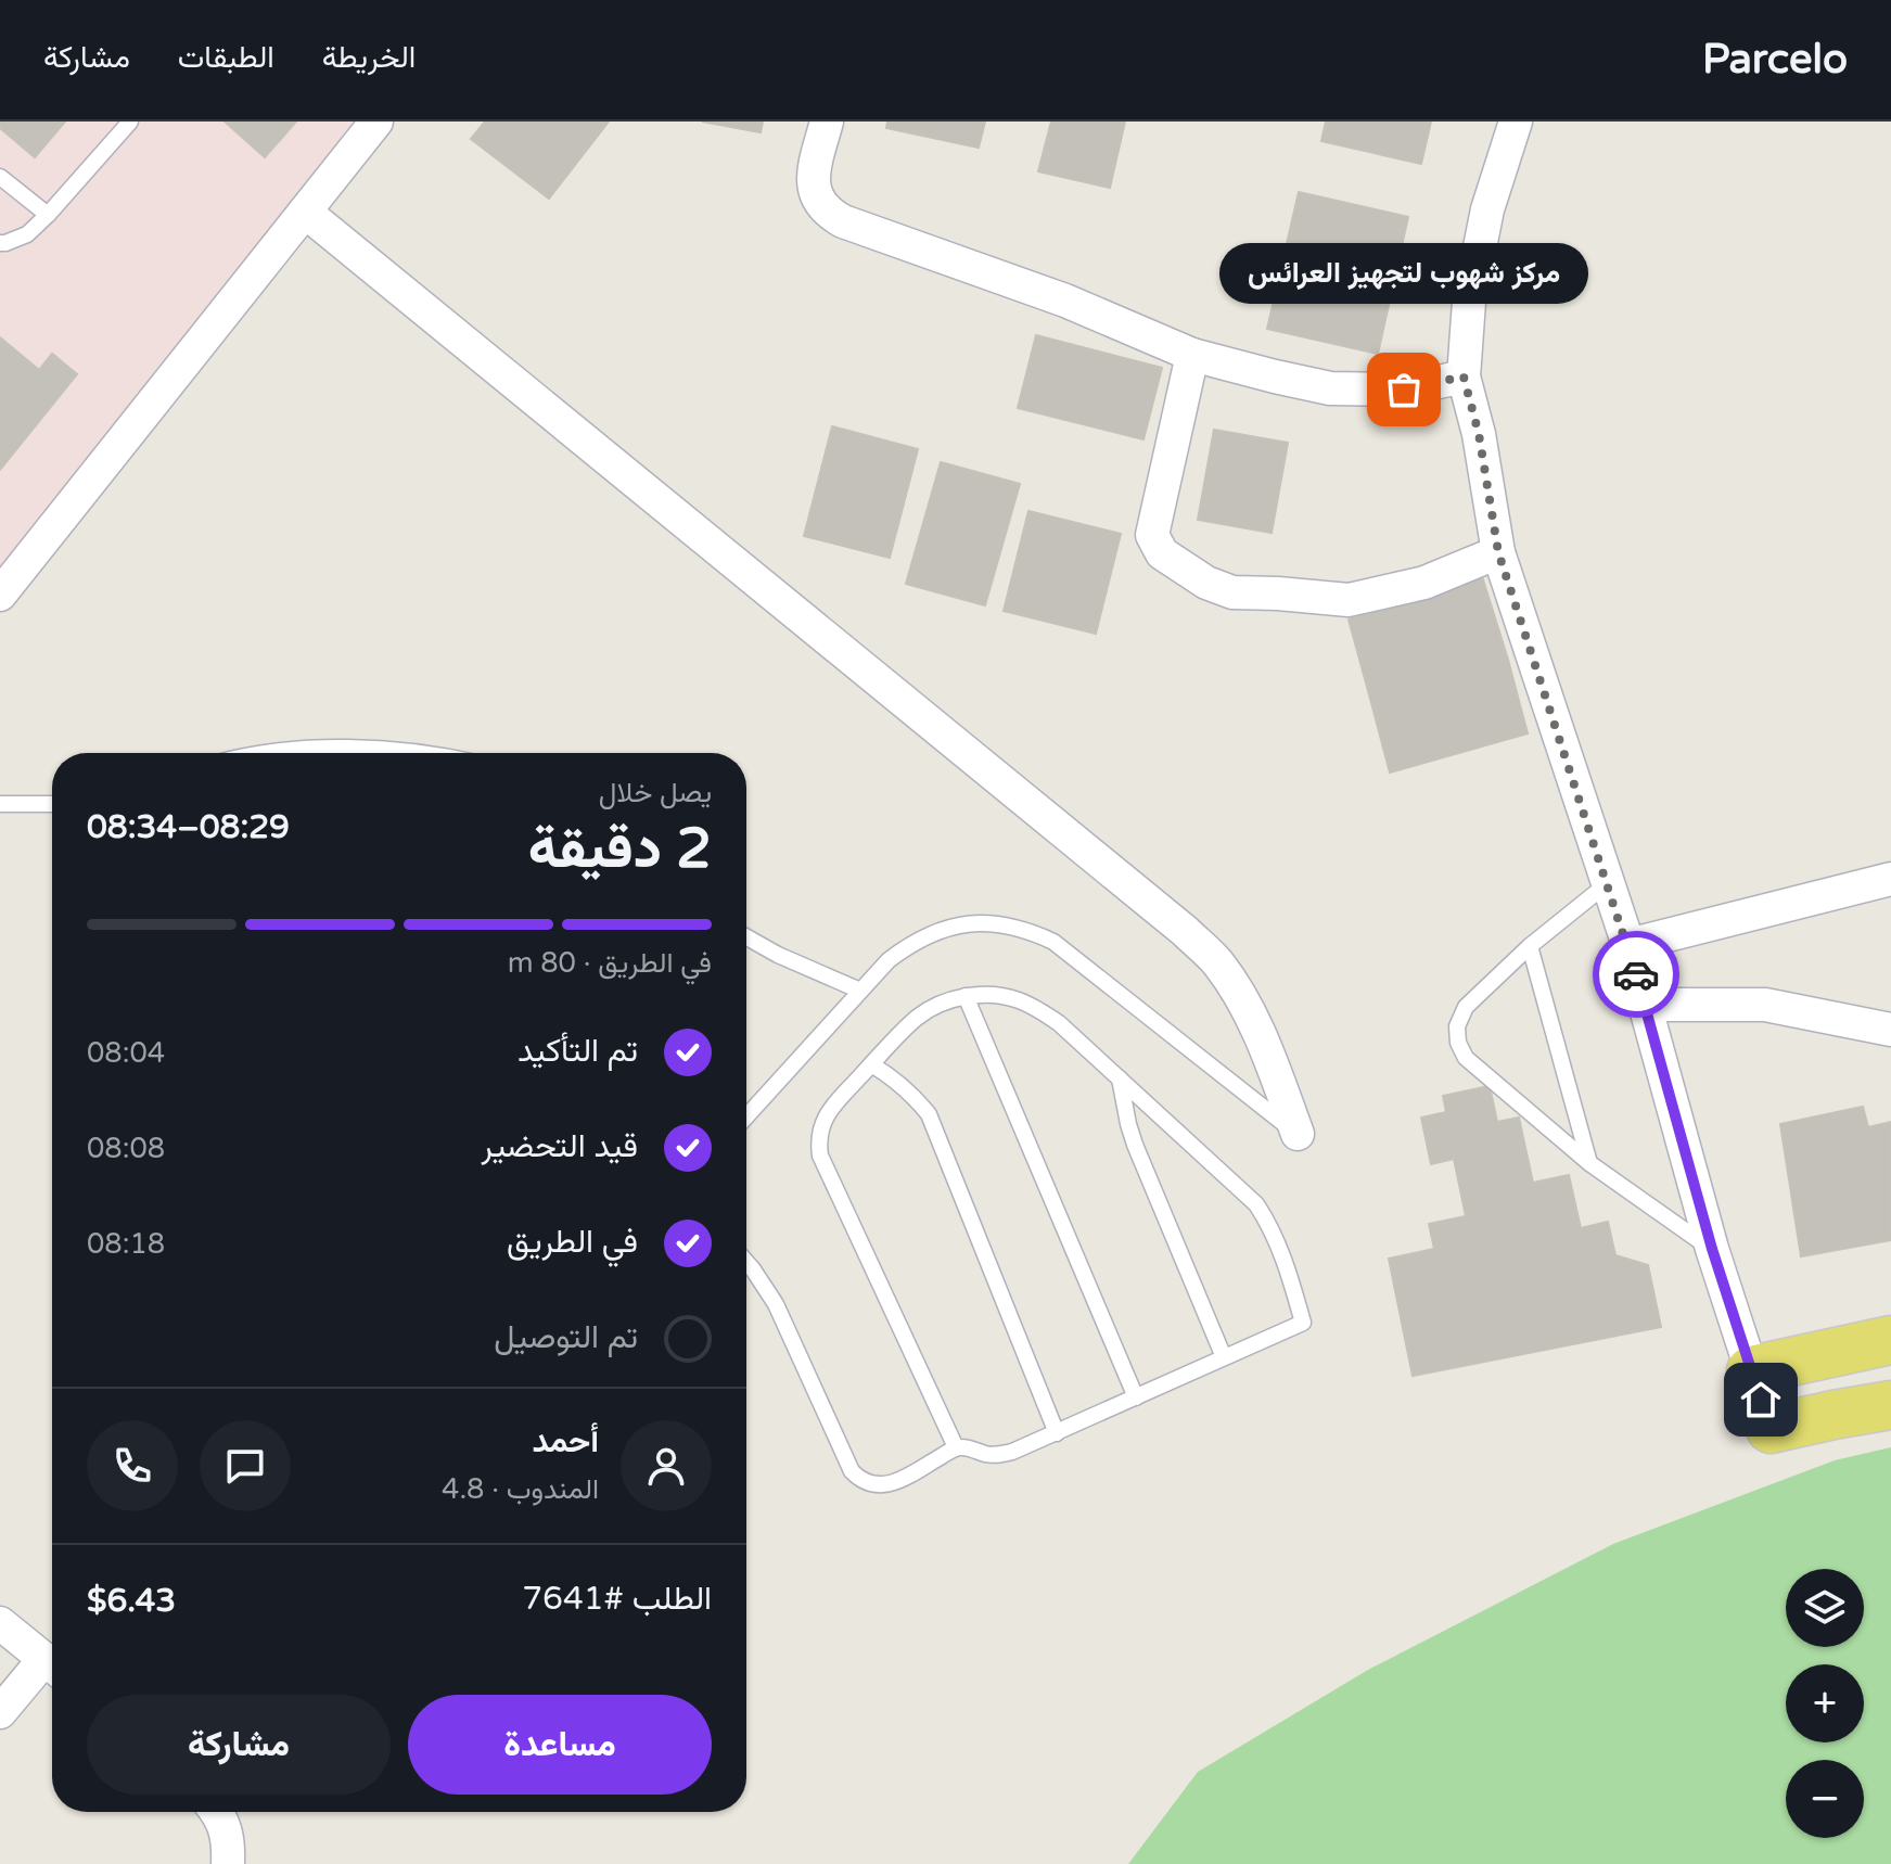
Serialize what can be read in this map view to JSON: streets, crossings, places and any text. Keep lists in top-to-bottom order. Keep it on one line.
{"places":["مركز شهوب لتجهيز العرائس"],"page":{"header":"Parcelo","nav":["الخريطة","الطبقات","مشاركة"],"bubble":"مركز شهوب لتجهيز العرائس","heading":["2 دقيقة","يصل خلال","08:29–08:34"],"panel":["أحمد","المندوب · 4.8","الطلب #7641","$6.43"],"bar":"في الطريق · 80 m","list":[["تم التأكيد","08:04"],["قيد التحضير","08:08"],["في الطريق","08:18"],"تم التوصيل"],"map_buttons":["+","−"],"buttons":["مساعدة","مشاركة"]}}
